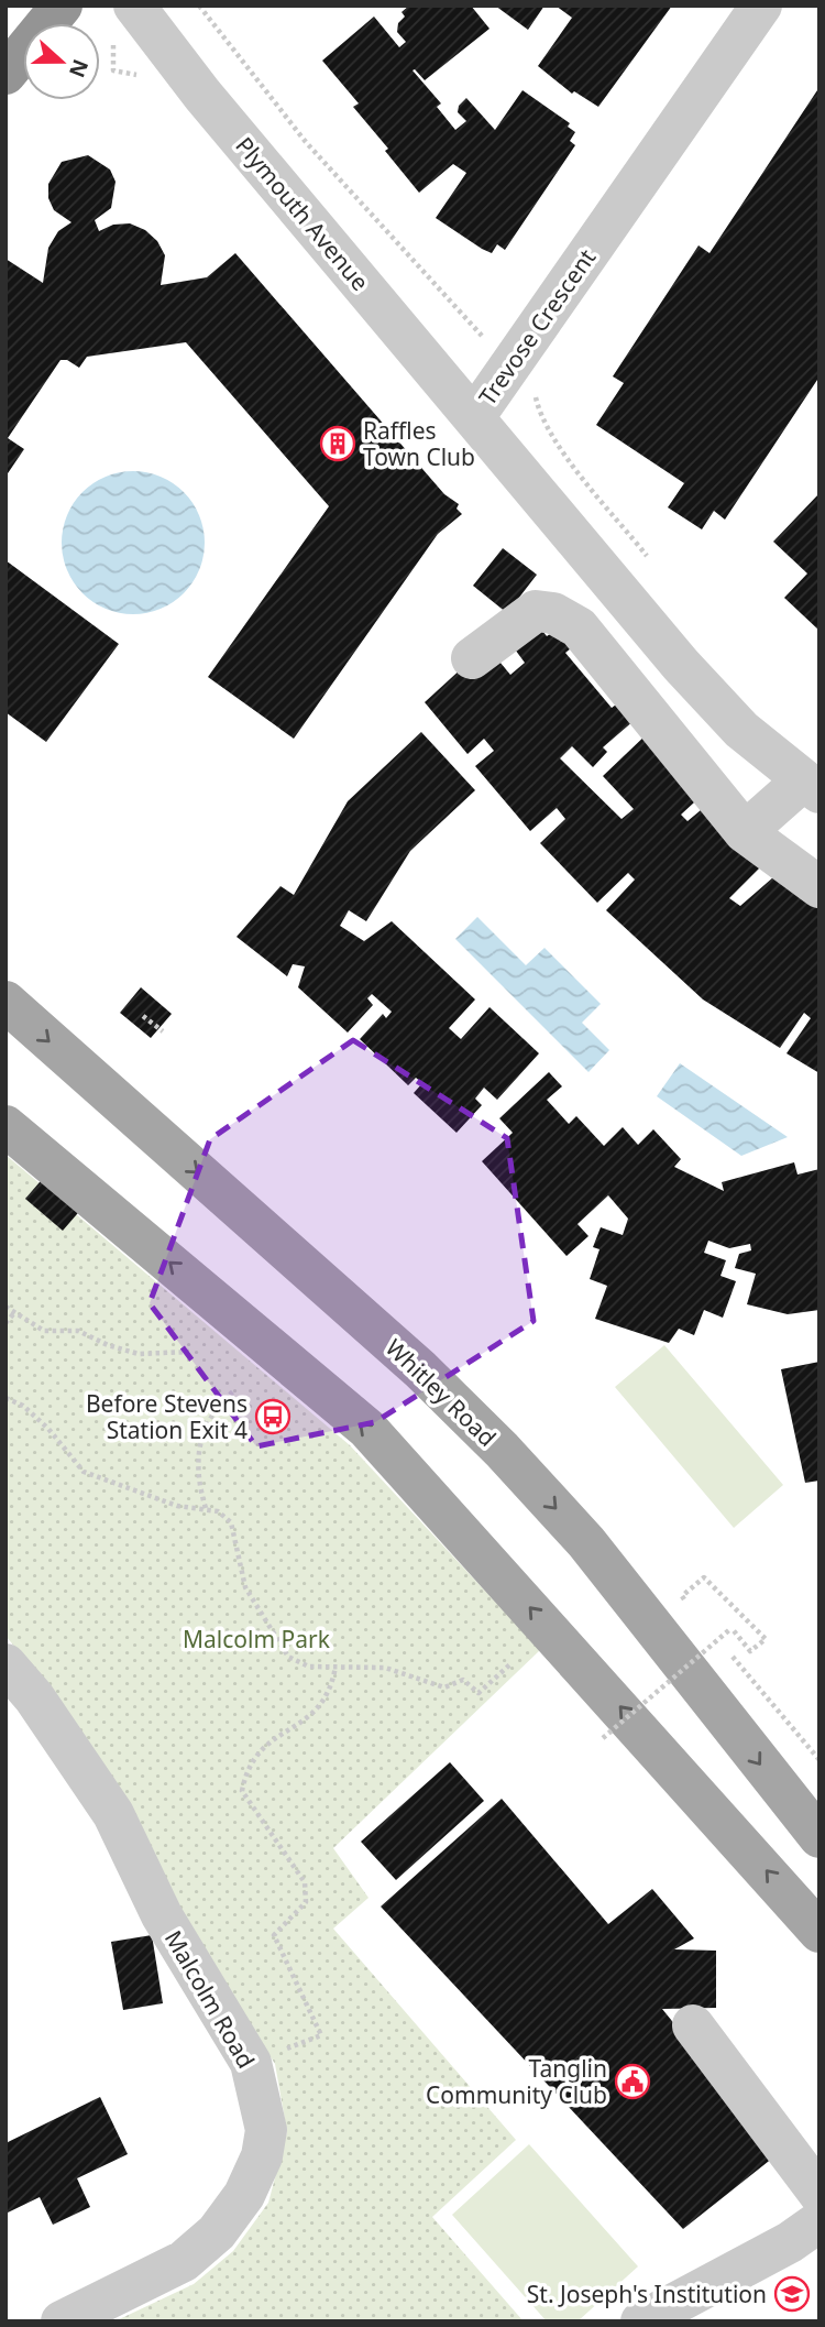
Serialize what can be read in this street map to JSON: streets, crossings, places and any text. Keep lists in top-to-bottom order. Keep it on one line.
{"streets":{"main road":["Whitley Road"],"street":["Plymouth Avenue","Trevose Crescent","Malcolm Road"]},"crossings":[["Plymouth Avenue","Trevose Crescent"]],"parks":["Malcolm Park"],"places":{"building":["Raffles Town Club"],"bus stop":["Before Stevens Station Exit 4"],"public building":["Tanglin Community Club"],"school or university":["St. Joseph's Institution"]},"north":"right"}
